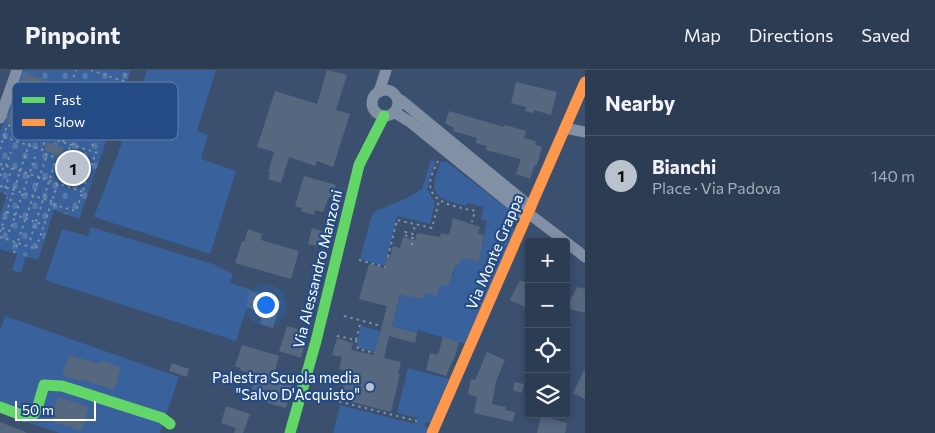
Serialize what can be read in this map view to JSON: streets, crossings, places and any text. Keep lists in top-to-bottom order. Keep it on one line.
{"streets":{"street":["Via Monte Grappa","Via Alessandro Manzoni"]},"places":["Palestra Scuola media \"Salvo D'Acquisto\""],"legend":["Fast","Slow"],"scale_bar":"50 m","page":{"header":"Pinpoint","nav":["Map","Directions","Saved"],"heading":"Nearby","list":[{"mark":"1","name":"Bianchi","note":"Place · Via Padova","value":"140 m"}],"pins":"1","map_buttons":["+","−"],"scale":"50 m"}}
